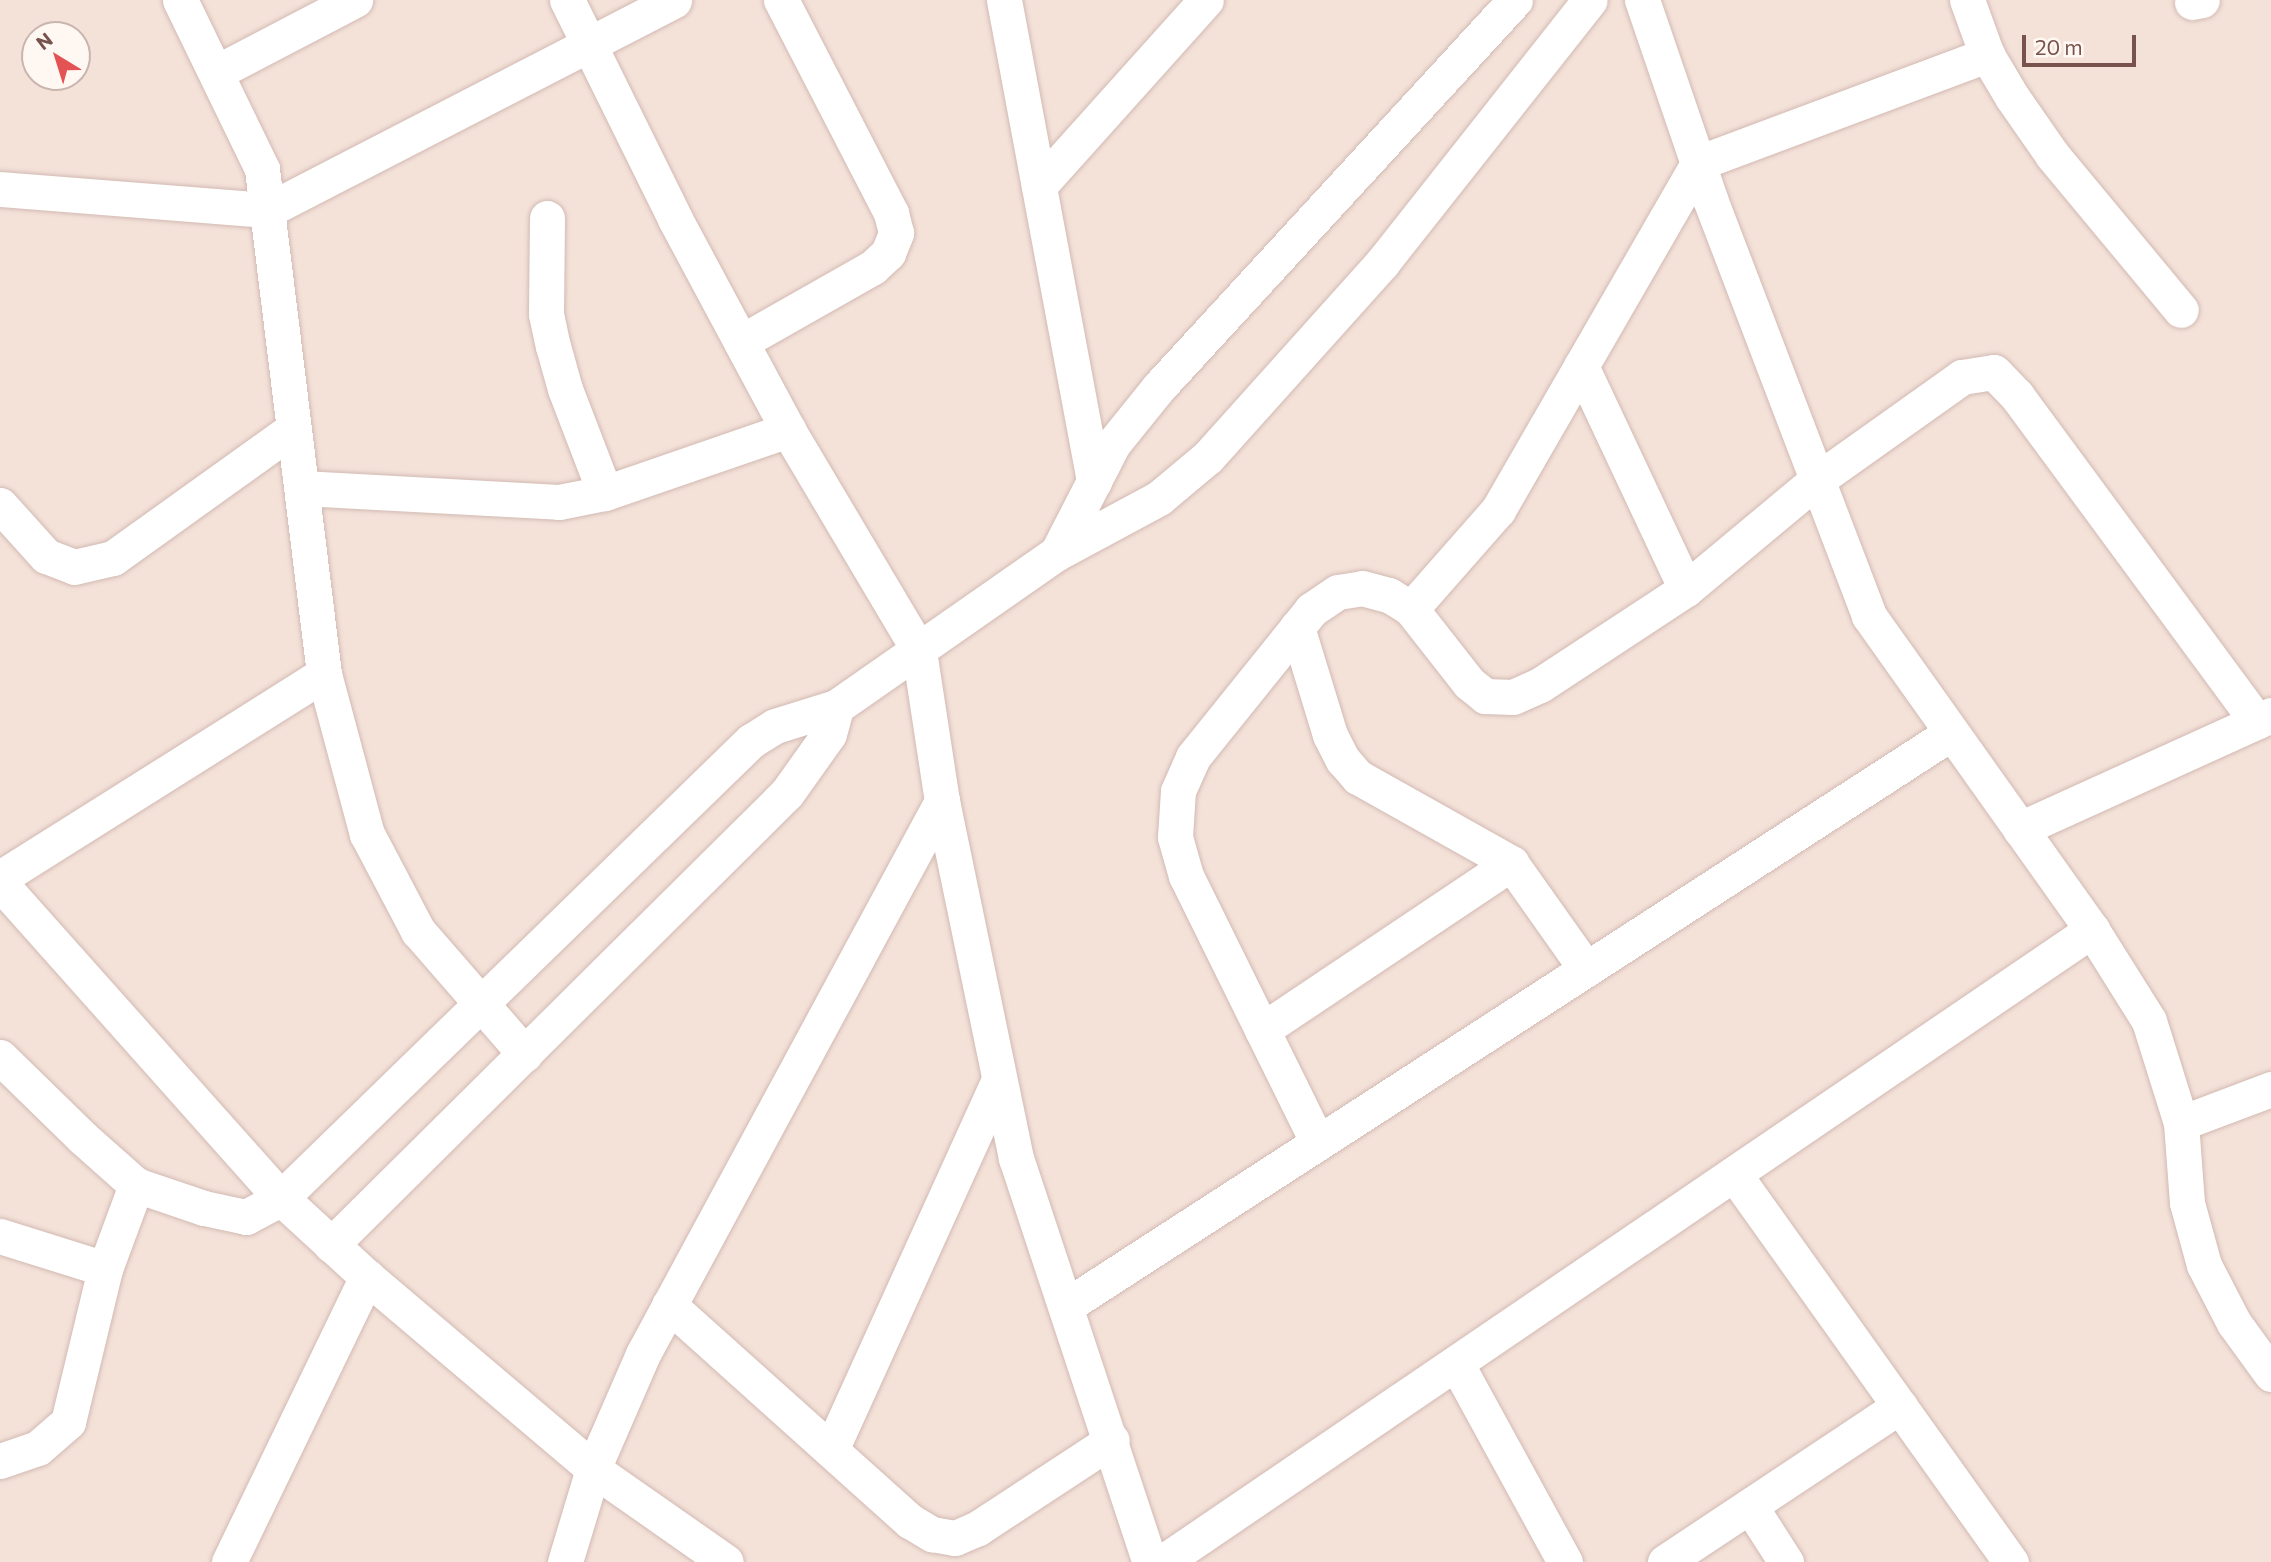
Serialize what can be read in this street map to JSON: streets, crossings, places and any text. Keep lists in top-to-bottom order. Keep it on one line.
{"scale_bar":"20 m","north":"top left"}
